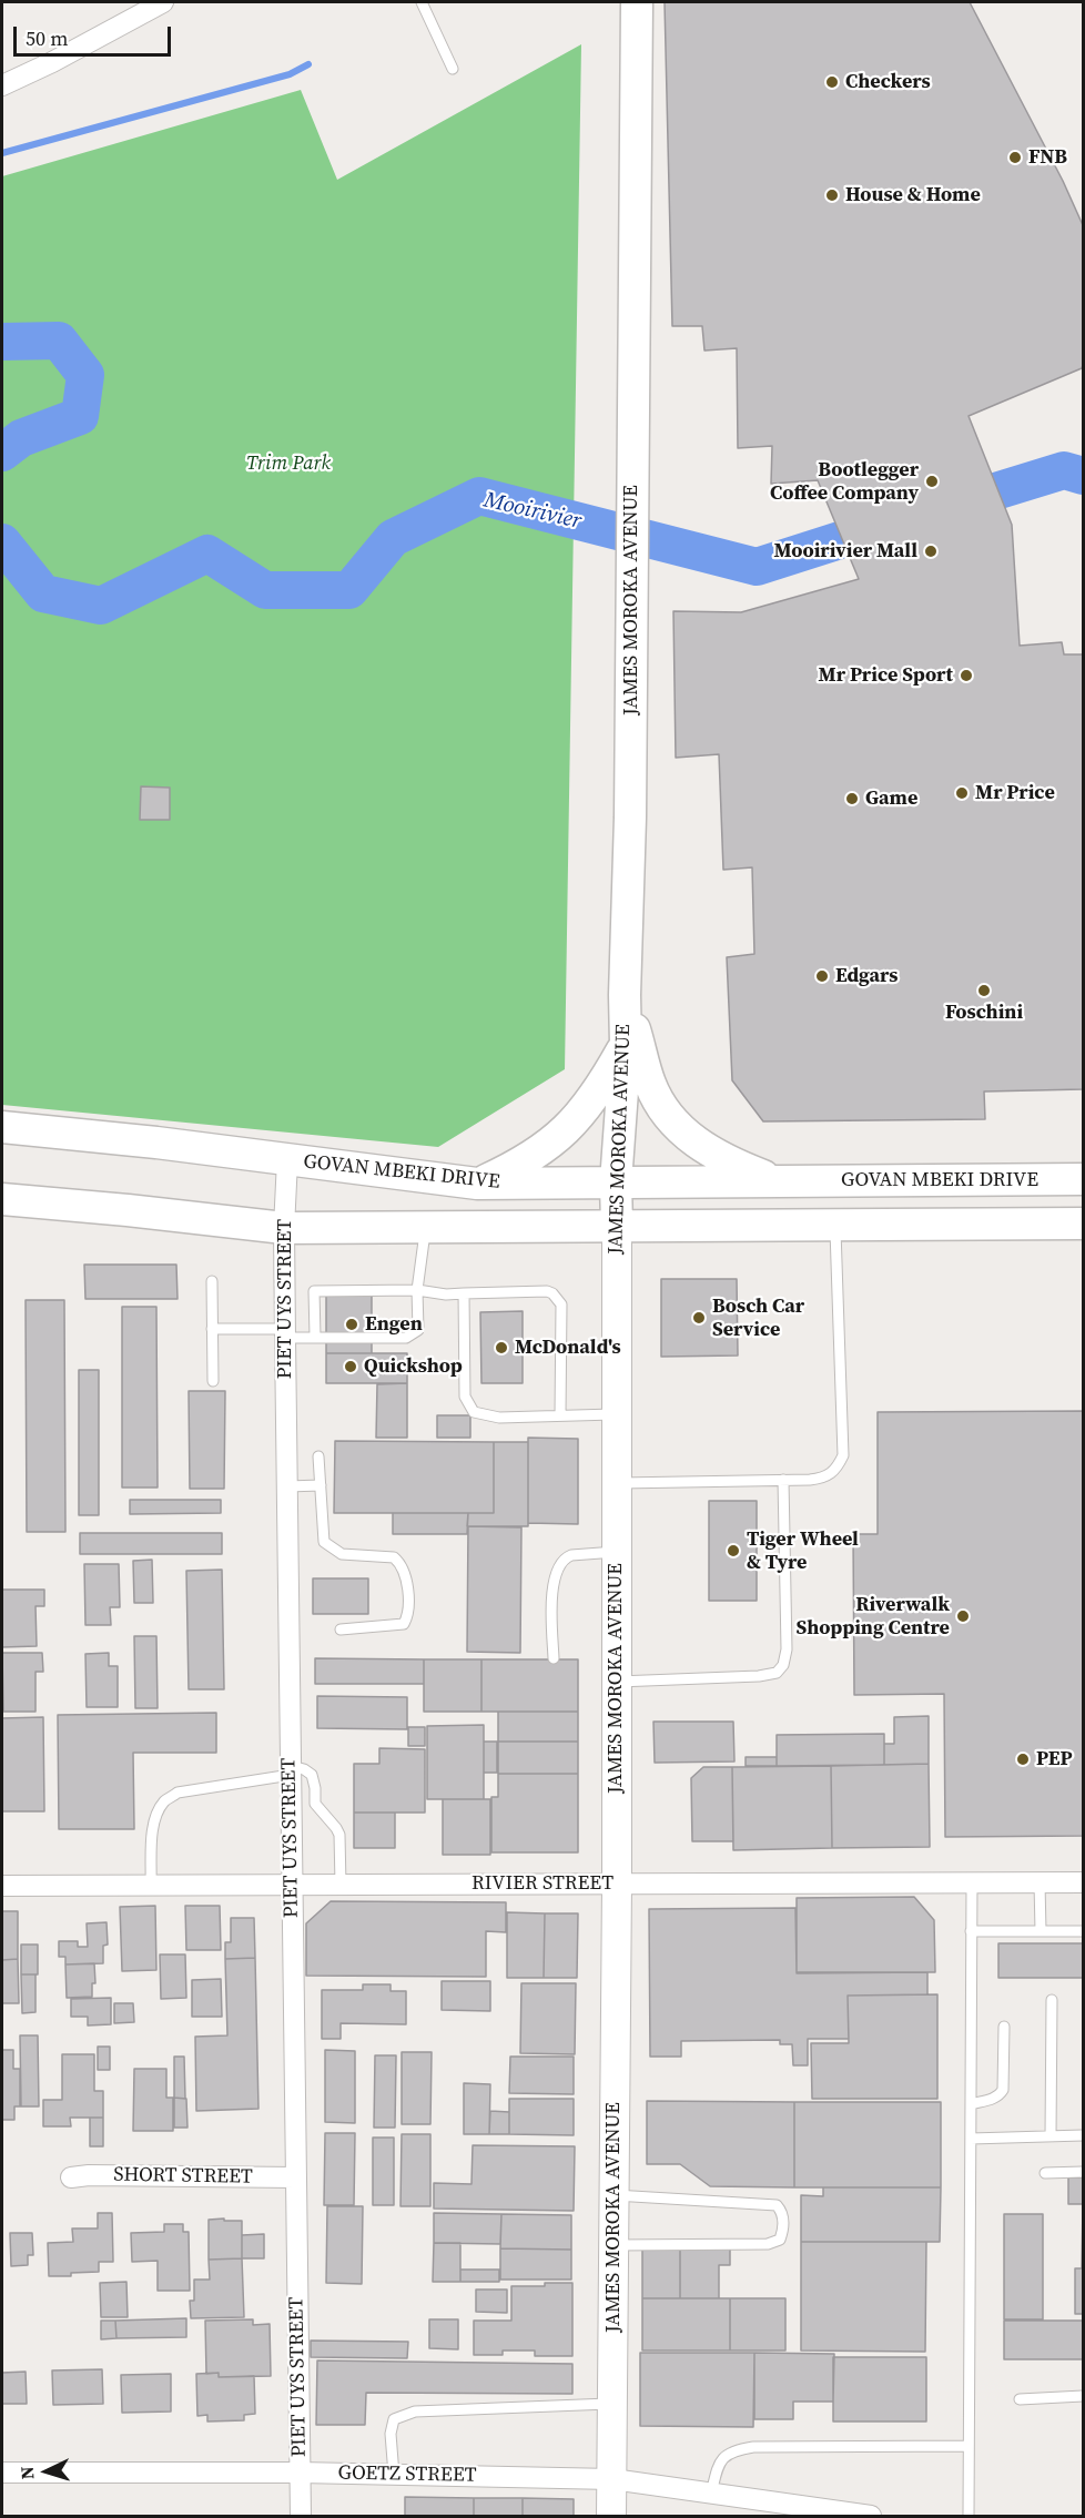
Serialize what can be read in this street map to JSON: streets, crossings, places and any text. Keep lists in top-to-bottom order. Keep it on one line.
{"streets":{"main road":["JAMES MOROKA AVENUE","GOVAN MBEKI DRIVE"],"street":["PIET UYS STREET","RIVIER STREET","SHORT STREET","GOETZ STREET"]},"crossings":[["JAMES MOROKA AVENUE","GOVAN MBEKI DRIVE"],["JAMES MOROKA AVENUE","RIVIER STREET"],["JAMES MOROKA AVENUE","GOETZ STREET"],["GOVAN MBEKI DRIVE","PIET UYS STREET"],["PIET UYS STREET","RIVIER STREET"],["PIET UYS STREET","SHORT STREET"],["PIET UYS STREET","GOETZ STREET"]],"water":["Mooirivier"],"parks":["Trim Park"],"places":["Checkers","FNB","House & Home","Bootlegger Coffee Company","Mooirivier Mall","Mr Price Sport","Mr Price","Game","Edgars","Foschini","Bosch Car Service","Engen","McDonald's","Quickshop","Tiger Wheel & Tyre","Riverwalk Shopping Centre","PEP"],"scale_bar":"50 m","north":"left"}
